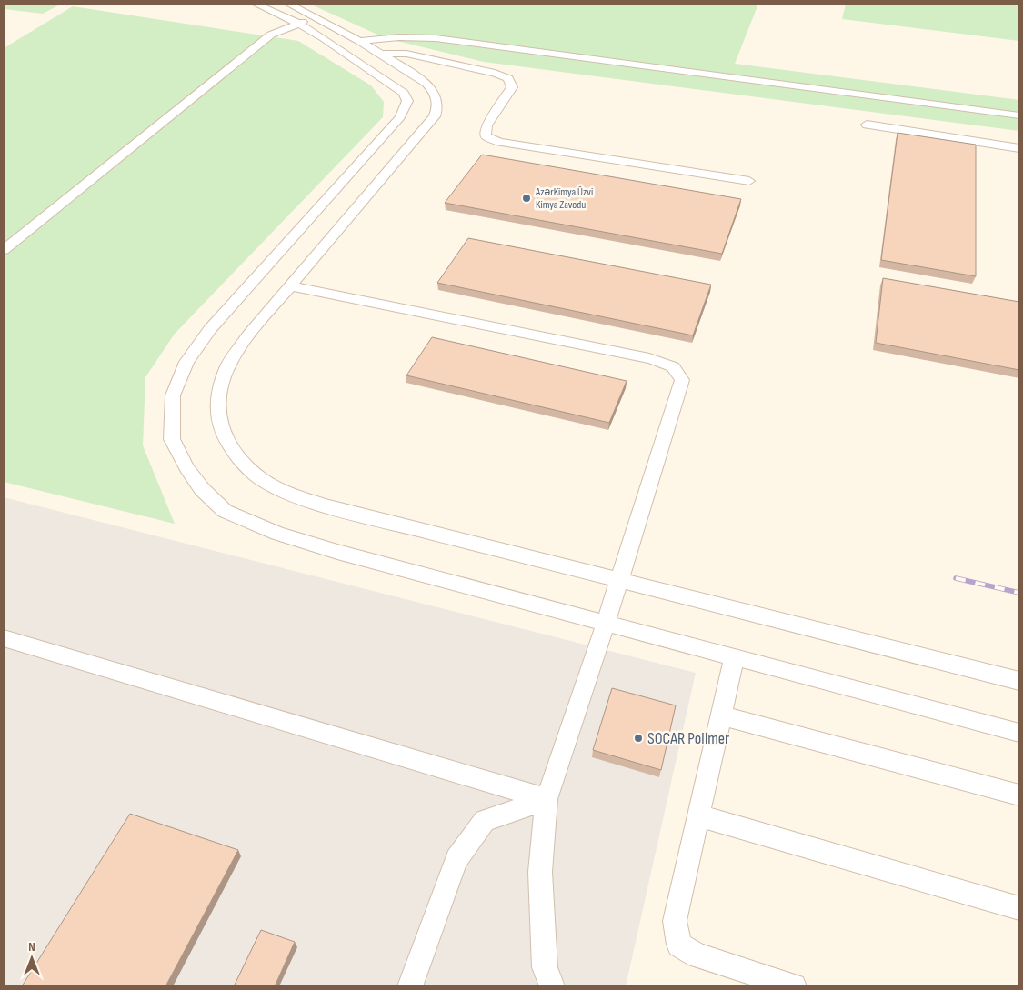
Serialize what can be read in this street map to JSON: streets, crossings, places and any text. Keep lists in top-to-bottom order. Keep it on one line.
{"places":["AzərKimya Üzvi Kimya Zavodu","SOCAR Polimer"],"north":"top"}
